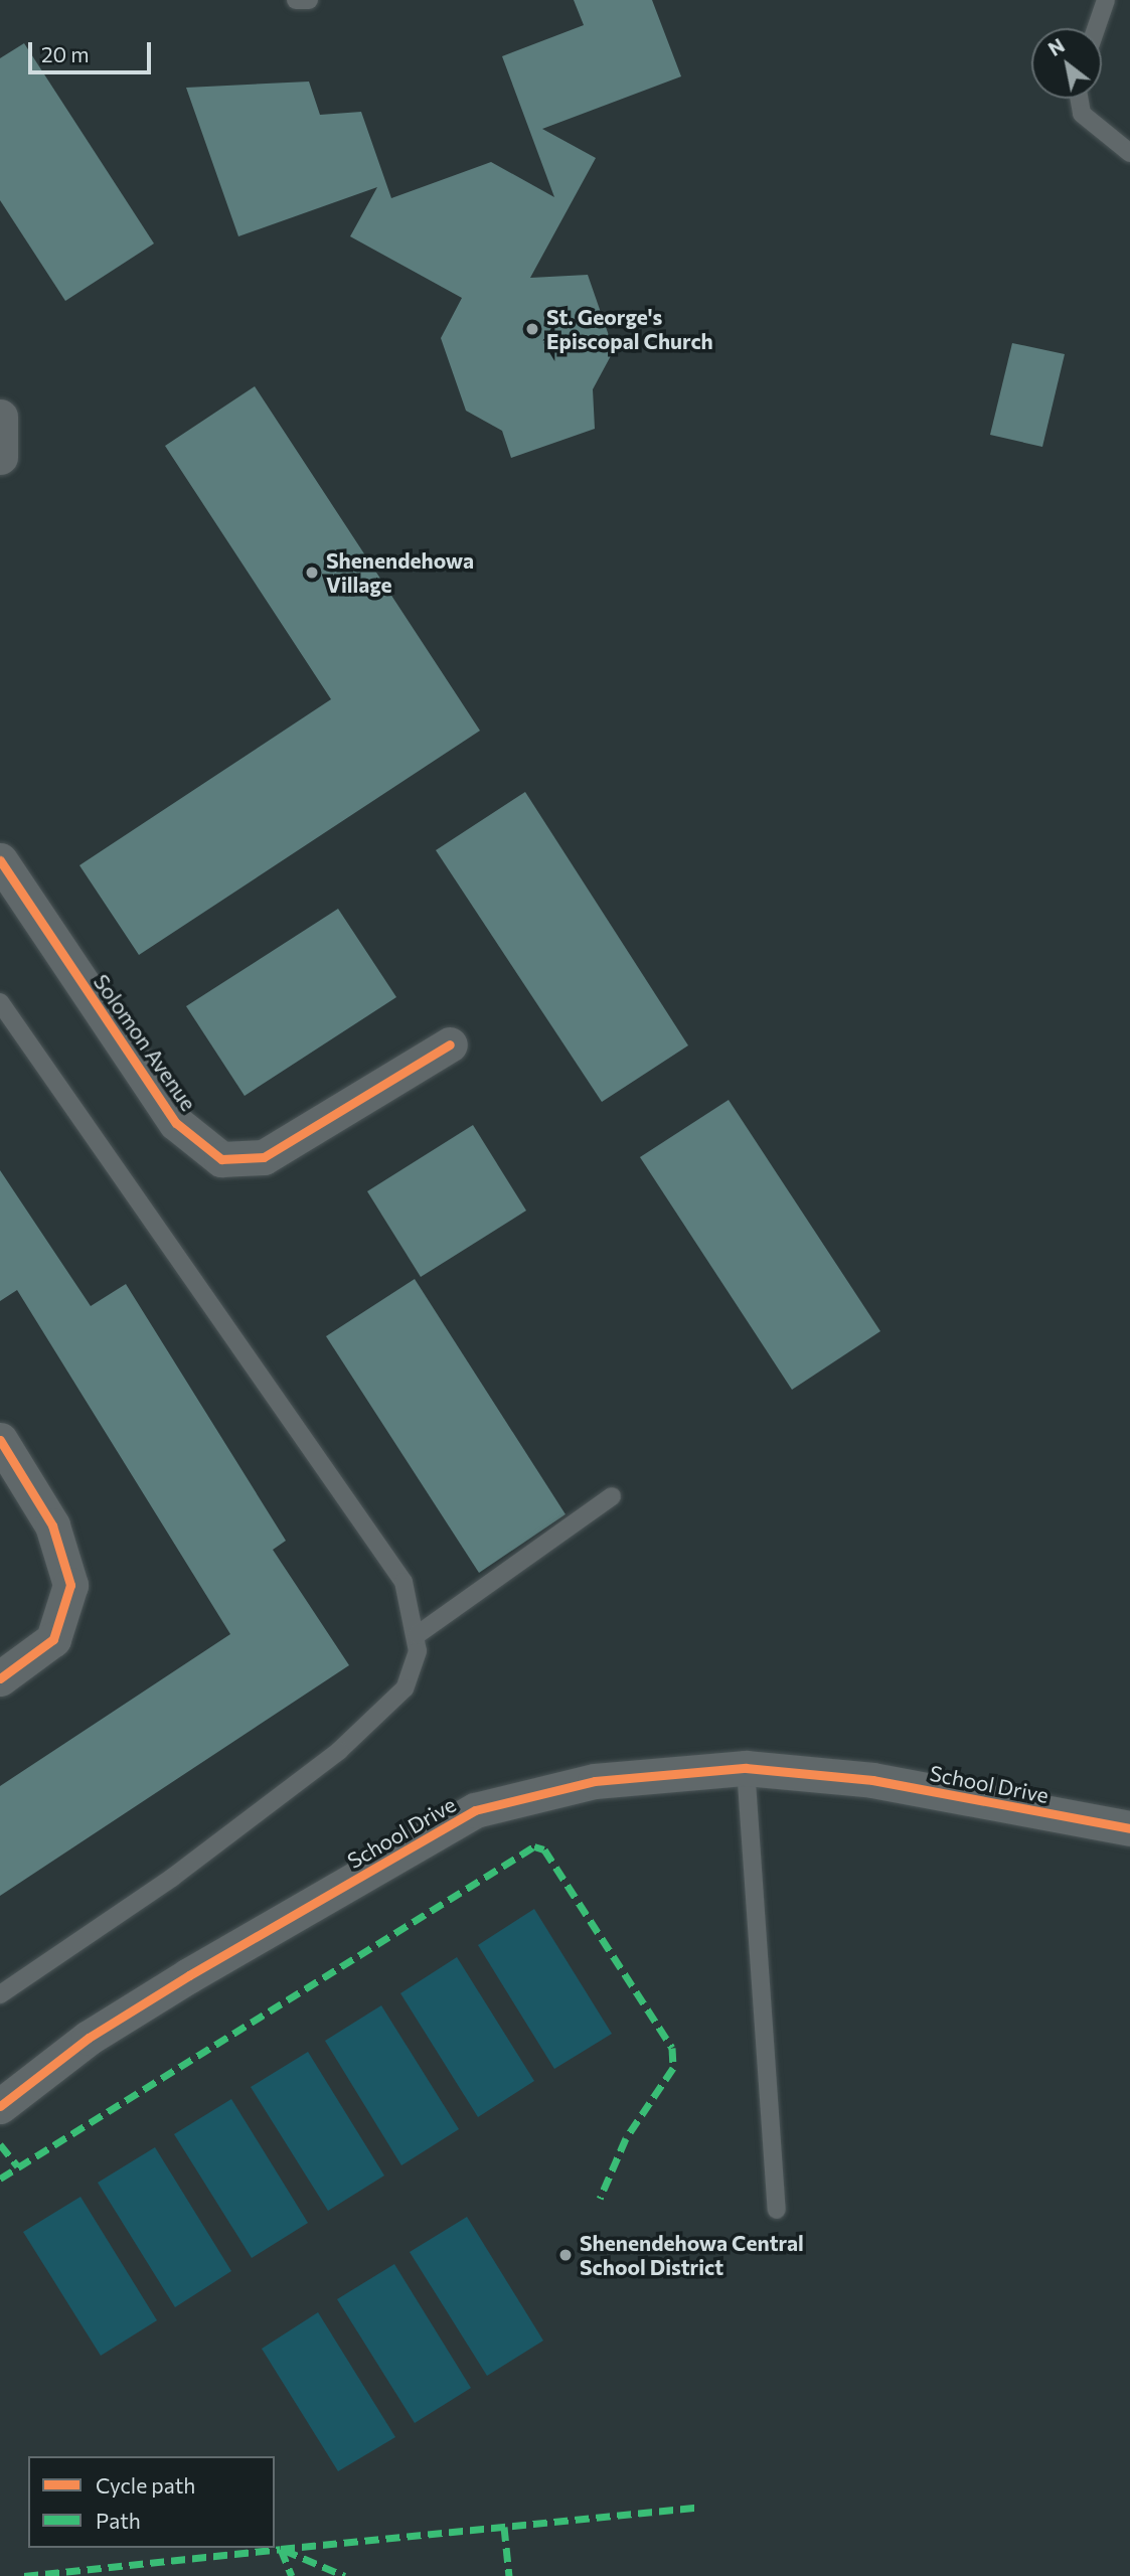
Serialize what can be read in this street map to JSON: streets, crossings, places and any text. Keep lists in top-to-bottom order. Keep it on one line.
{"streets":{"street":["Solomon Avenue","School Drive"]},"places":["St. George's Episcopal Church","Shenendehowa Village","Shenendehowa Central School District"],"legend":["Cycle path","Path"],"scale_bar":"20 m","north":"top left"}
